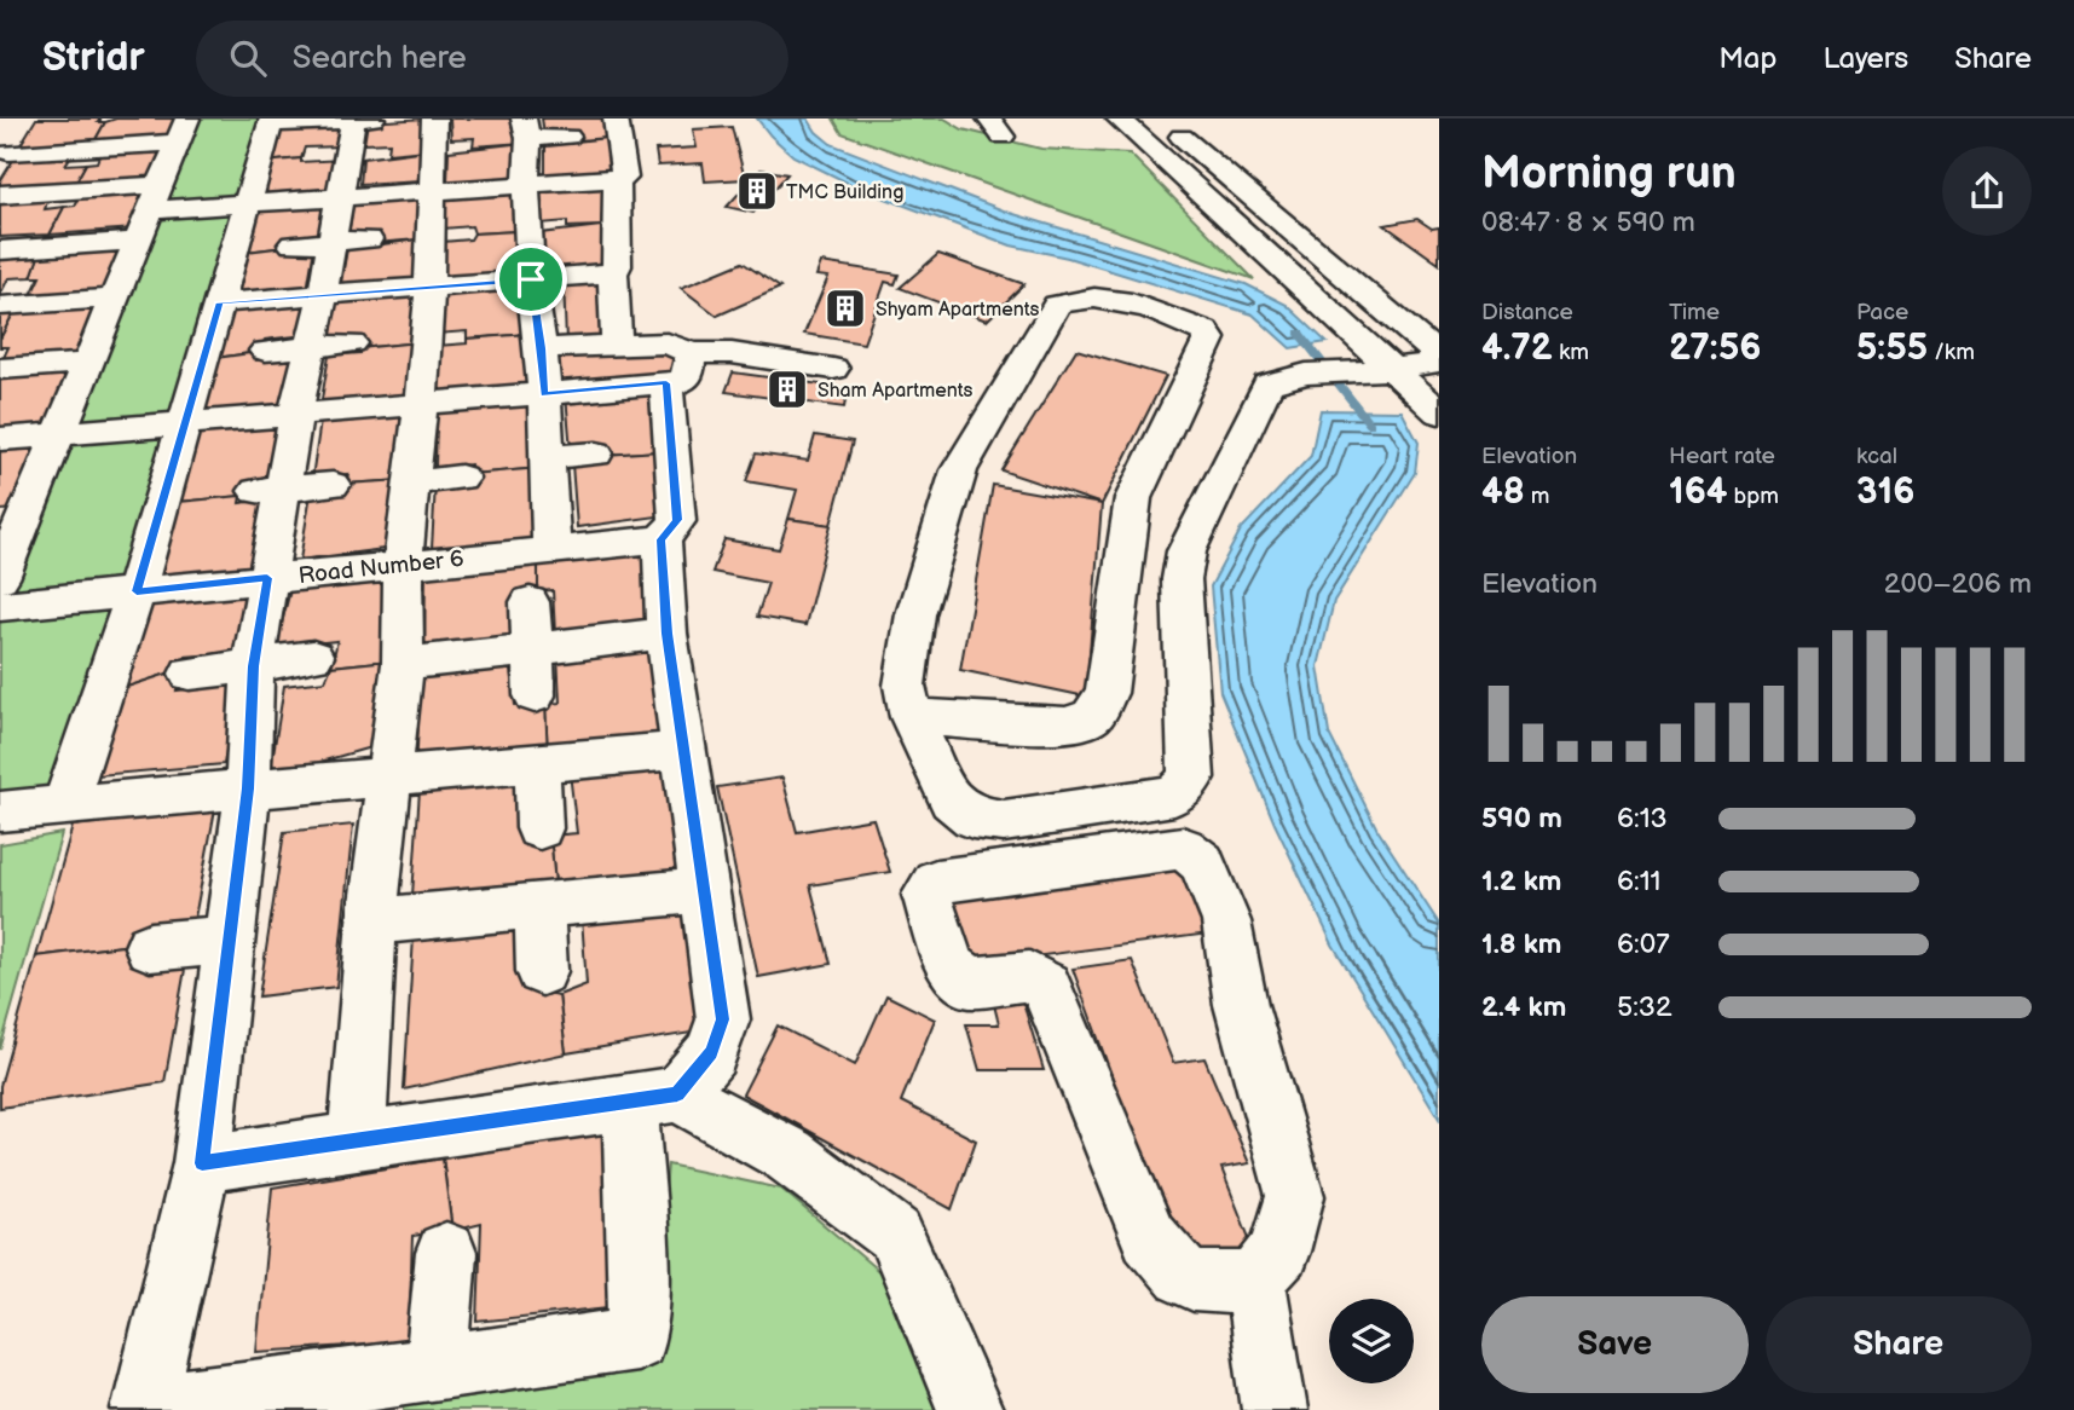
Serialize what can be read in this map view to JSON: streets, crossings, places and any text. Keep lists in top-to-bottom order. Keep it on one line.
{"streets":{"street":["Road Number 6"]},"places":{"building":["TMC Building","Shyam Apartments","Sham Apartments"]},"page":{"header":"Stridr","search":"Search here","nav":["Map","Layers","Share"],"heading":["Morning run","08:47 · 8 × 590 m"],"stats":[["Distance","4.72 km"],["Time","27:56"],["Pace","5:55 /km"],["Elevation","48 m"],["Heart rate","164 bpm"],["kcal","316"]],"chart":["Elevation","200–206 m"],"list":[{"name":"590 m","note":"6:13"},{"name":"1.2 km","note":"6:11"},{"name":"1.8 km","note":"6:07"},{"name":"2.4 km","note":"5:32"}],"buttons":["Save","Share"]}}
